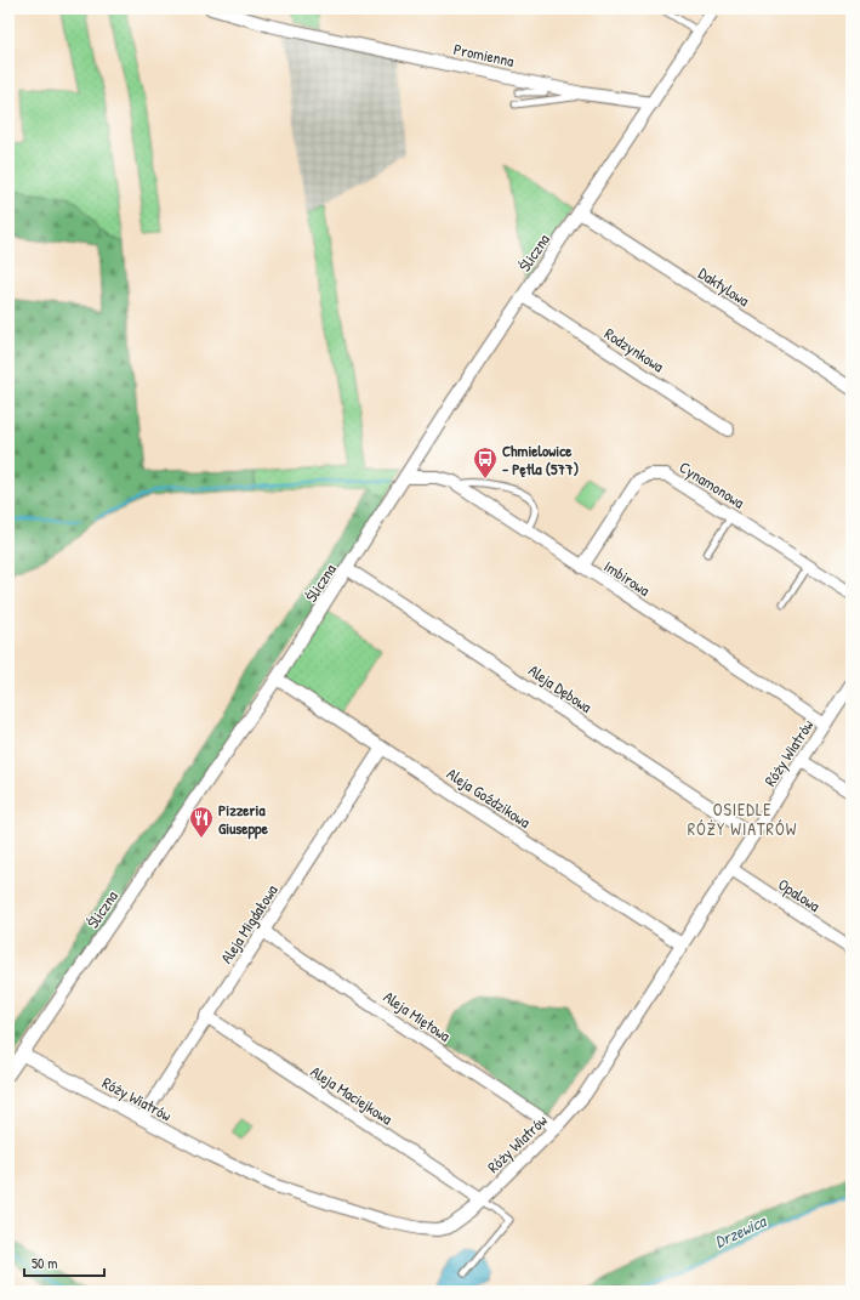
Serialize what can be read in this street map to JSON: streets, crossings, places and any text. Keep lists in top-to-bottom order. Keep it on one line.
{"streets":{"street":["Promienna","Śliczna","Daktylowa","Rodzynkowa","Cynamonowa","Imbirowa","Aleja Dębowa","Róży Wiatrów","Aleja Goździkowa","Opalowa","Aleja Migdałowa","Aleja Miętowa","Aleja Maciejkowa"]},"crossings":[["Promienna","Śliczna"],["Śliczna","Daktylowa"],["Śliczna","Rodzynkowa"],["Śliczna","Imbirowa"],["Śliczna","Aleja Dębowa"],["Śliczna","Róży Wiatrów"],["Śliczna","Aleja Goździkowa"],["Cynamonowa","Imbirowa"],["Imbirowa","Róży Wiatrów"],["Aleja Dębowa","Róży Wiatrów"],["Róży Wiatrów","Aleja Goździkowa"],["Róży Wiatrów","Opalowa"],["Róży Wiatrów","Aleja Migdałowa"],["Róży Wiatrów","Aleja Miętowa"],["Róży Wiatrów","Aleja Maciejkowa"],["Aleja Goździkowa","Aleja Migdałowa"],["Aleja Migdałowa","Aleja Miętowa"],["Aleja Migdałowa","Aleja Maciejkowa"]],"districts":["OSIEDLE RÓŻY WIATRÓW"],"water":["Drzewica"],"places":{"bus stop":["Chmielowice - Pętla (577)"],"restaurant":["Pizzeria Giuseppe"]},"scale_bar":"50 m"}
